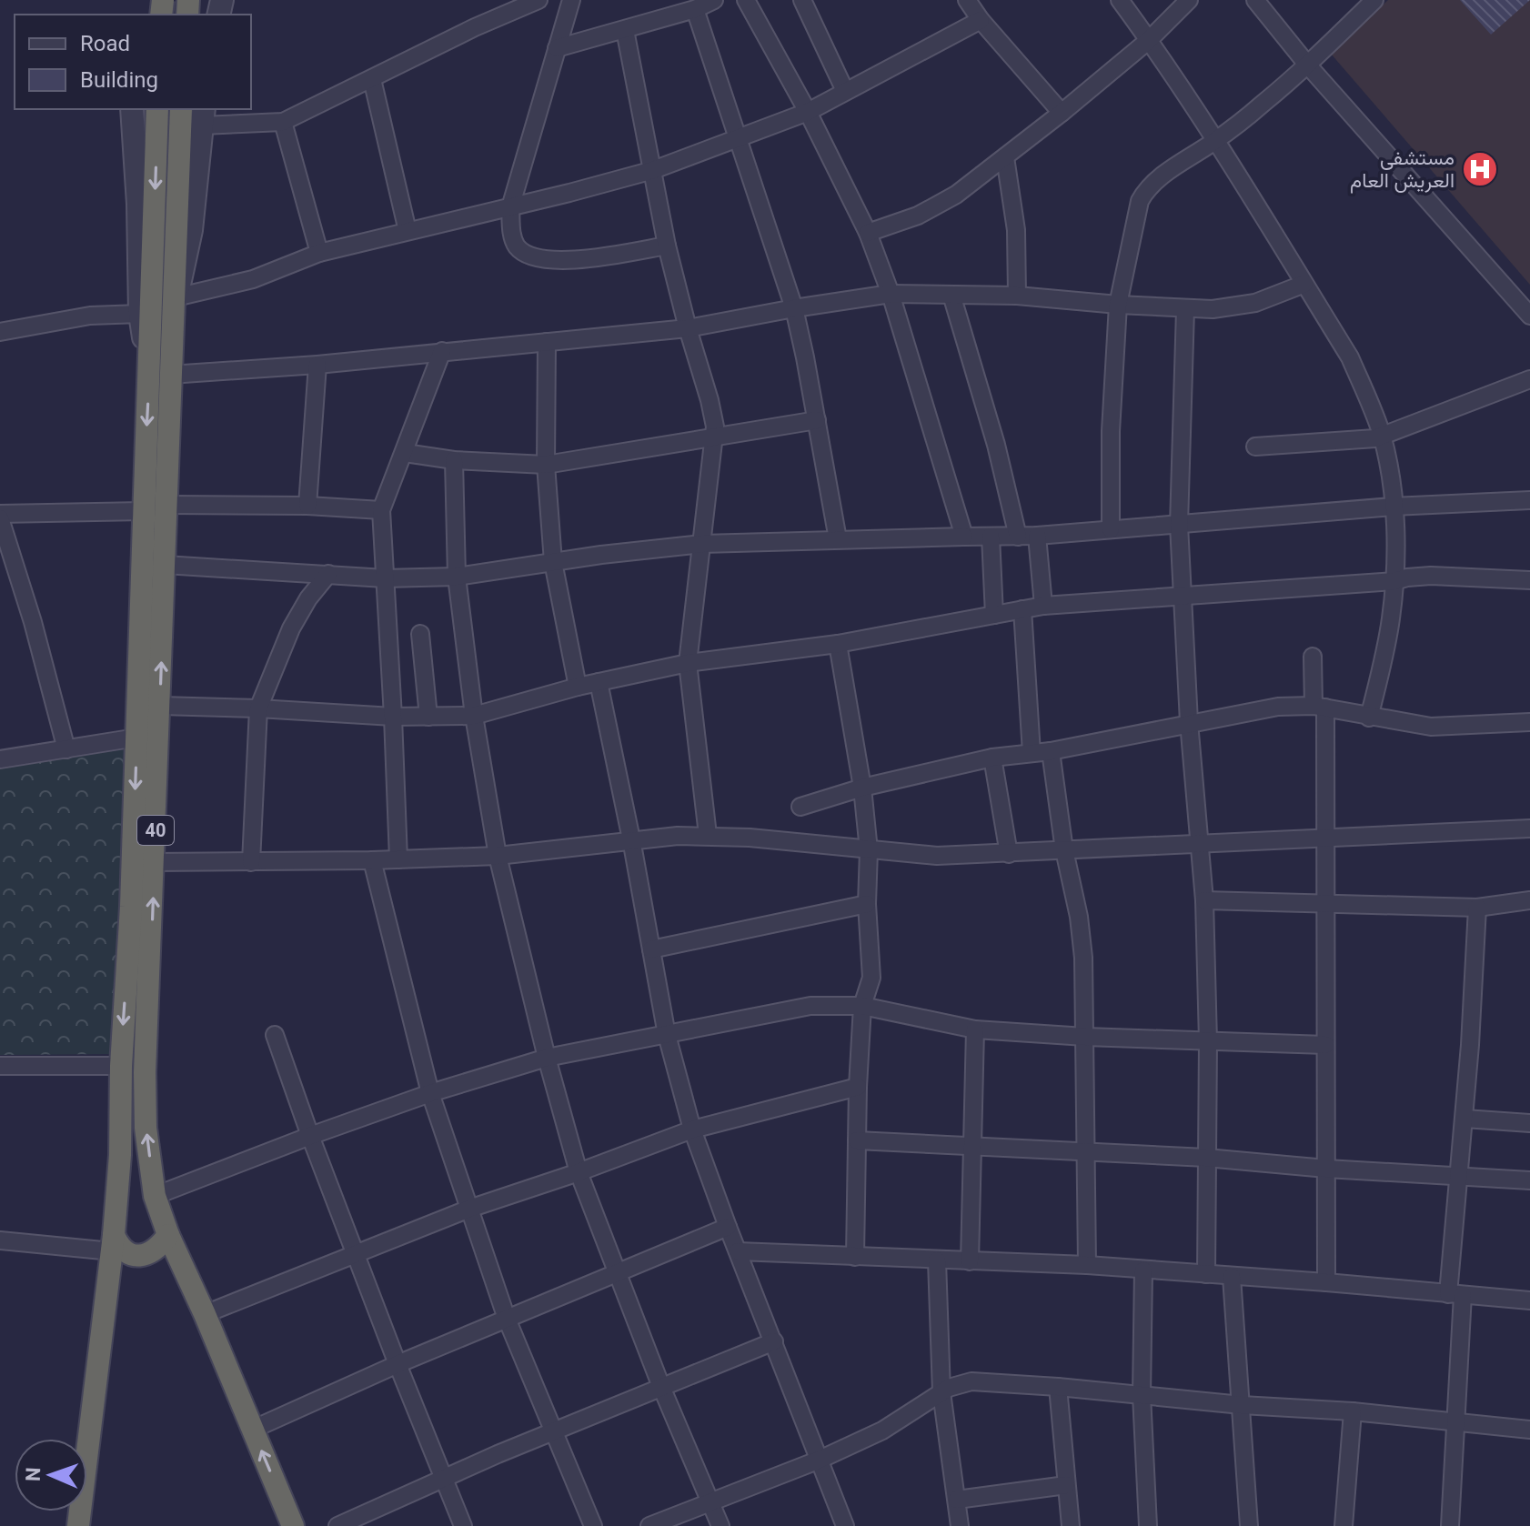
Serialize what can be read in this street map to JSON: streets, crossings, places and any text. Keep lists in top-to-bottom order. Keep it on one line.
{"streets":{"highway":["40"]},"places":{"hospital":["مستشفي العريش العام"]},"legend":["Road","Building"],"north":"left"}
